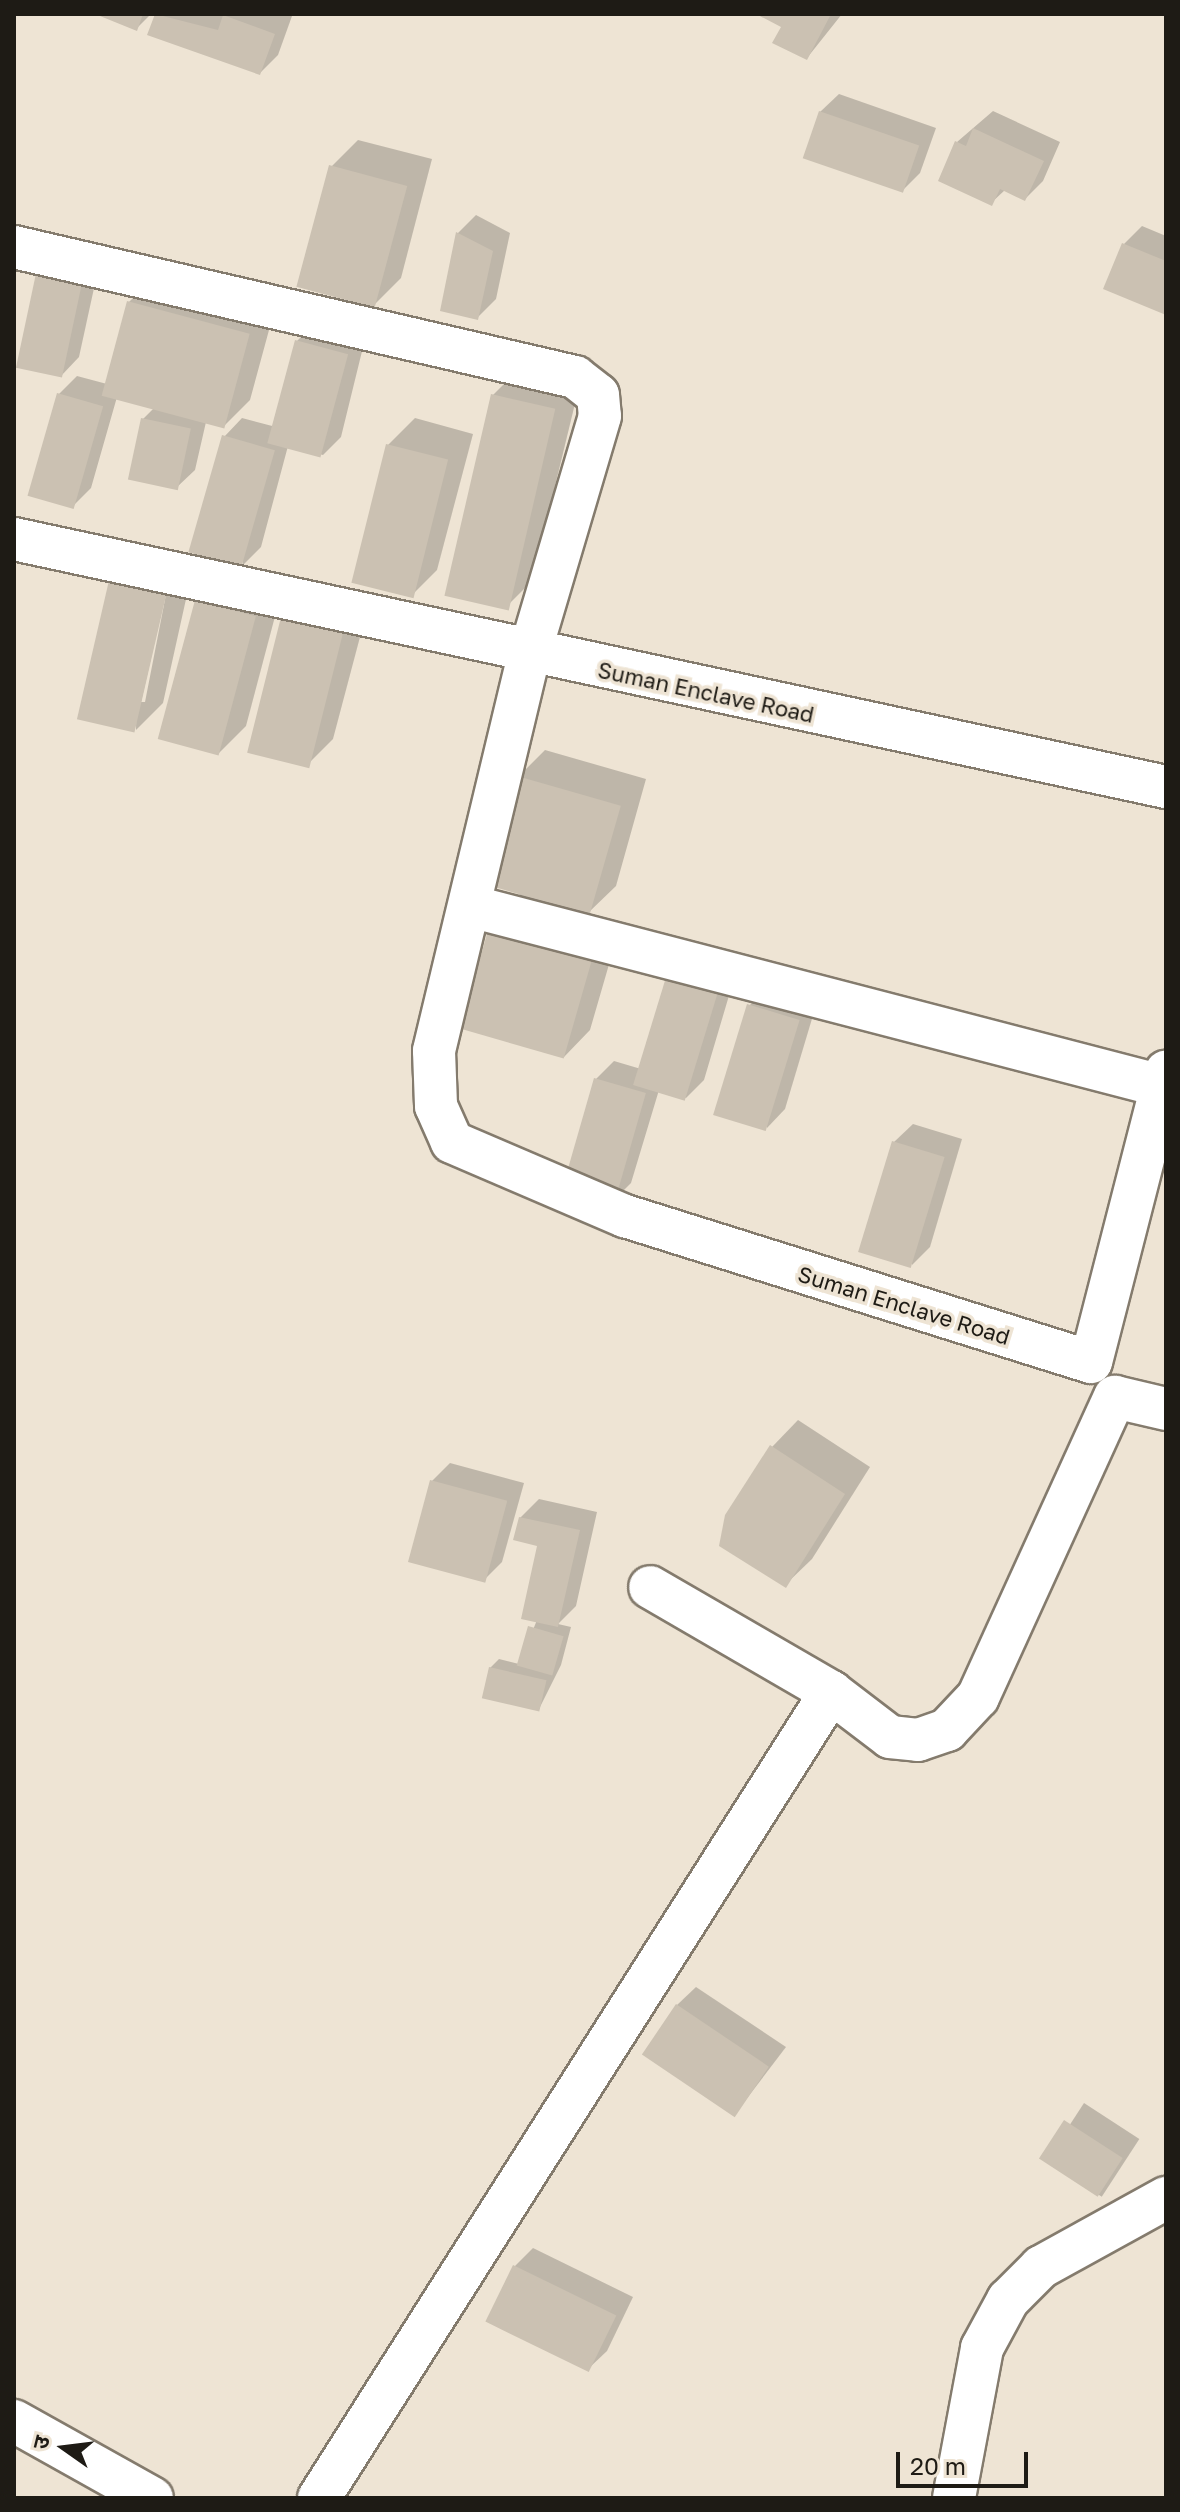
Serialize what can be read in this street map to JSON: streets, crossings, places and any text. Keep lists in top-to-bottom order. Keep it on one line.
{"streets":{"street":["Suman Enclave Road"]},"scale_bar":"20 m","north":"left"}
